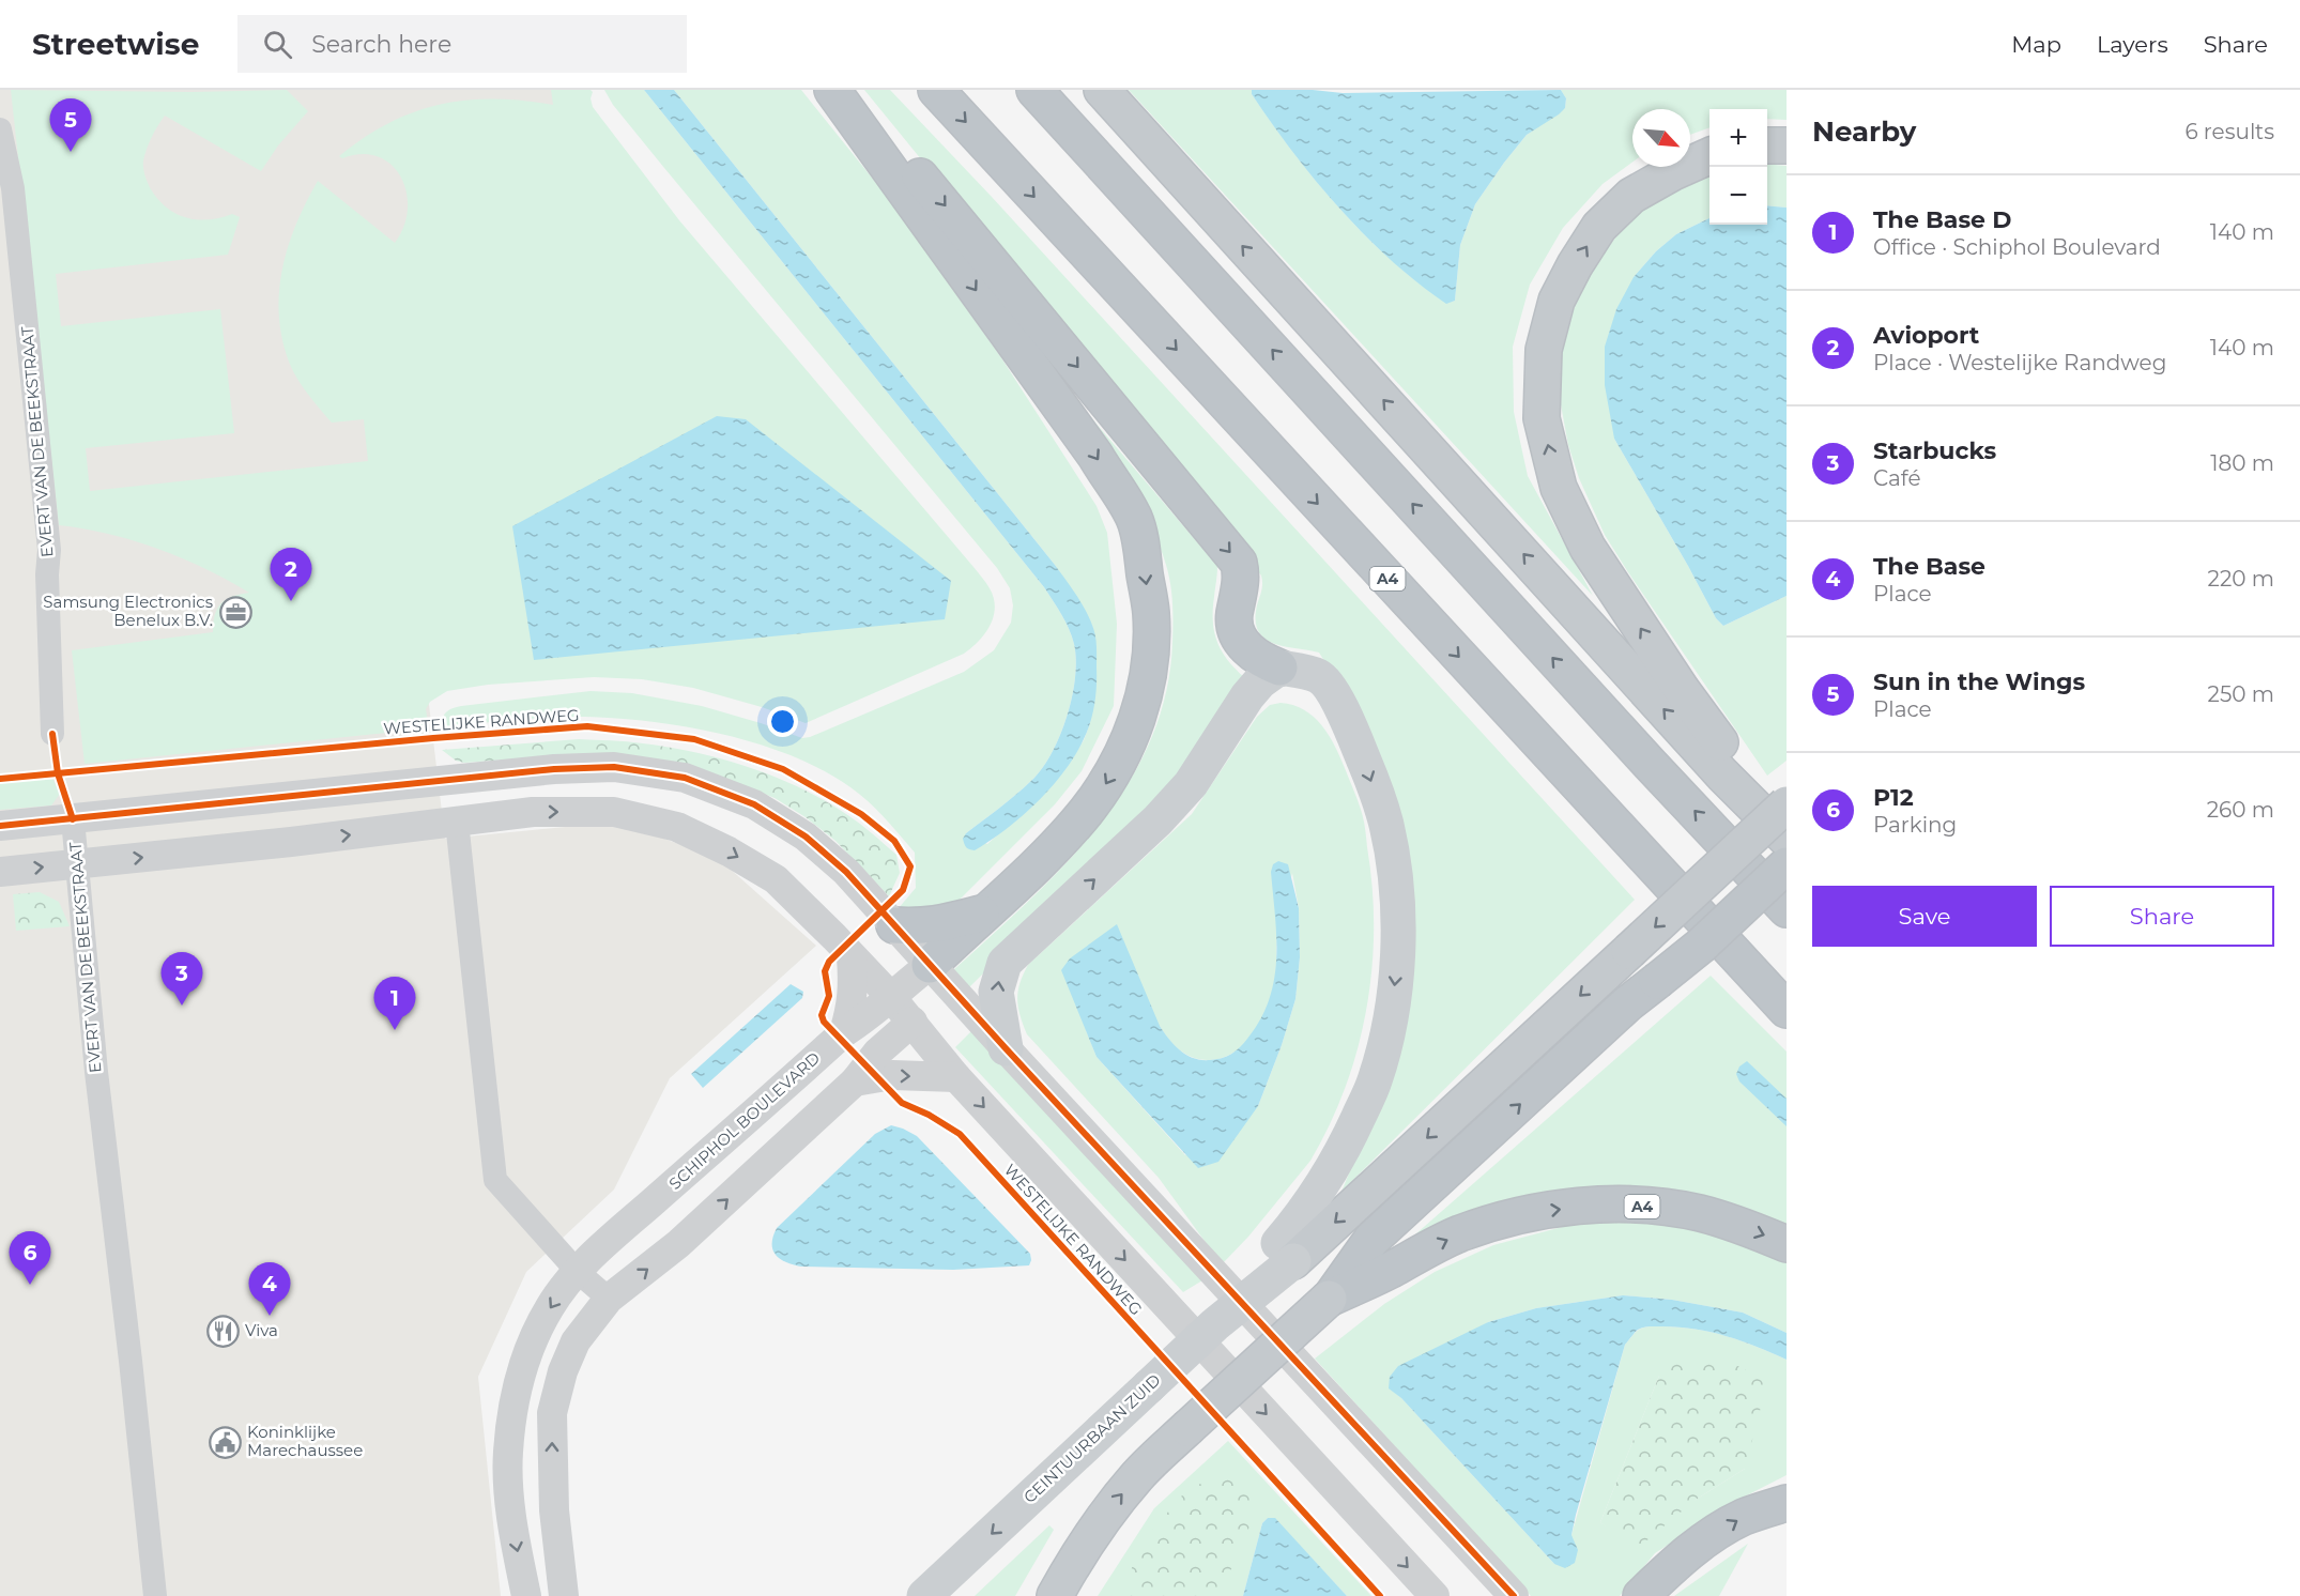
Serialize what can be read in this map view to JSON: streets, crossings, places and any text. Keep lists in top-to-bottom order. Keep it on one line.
{"streets":{"highway":["A4"],"main road":["CEINTUURBAAN ZUID"],"street":["EVERT VAN DE BEEKSTRAAT","WESTELIJKE RANDWEG","SCHIPHOL BOULEVARD"]},"crossings":[["EVERT VAN DE BEEKSTRAAT","WESTELIJKE RANDWEG"],["WESTELIJKE RANDWEG","SCHIPHOL BOULEVARD"]],"one_way":["CEINTUURBAAN ZUID"],"places":{"office":["Samsung Electronics Benelux B.V."],"restaurant":["Viva"],"public building":["Koninklijke Marechaussee"]},"north":"bottom right","page":{"header":"Streetwise","search":"Search here","nav":["Map","Layers","Share"],"heading":["Nearby","6 results"],"pins":["5","2","3","1","6","4"],"map_buttons":["+","−"],"list":[{"mark":"1","name":"The Base D","note":"Office · Schiphol Boulevard","value":"140 m"},{"mark":"2","name":"Avioport","note":"Place · Westelijke Randweg","value":"140 m"},{"mark":"3","name":"Starbucks","note":"Café","value":"180 m"},{"mark":"4","name":"The Base","note":"Place","value":"220 m"},{"mark":"5","name":"Sun in the Wings","note":"Place","value":"250 m"},{"mark":"6","name":"P12","note":"Parking","value":"260 m"}],"buttons":["Save","Share"]}}
